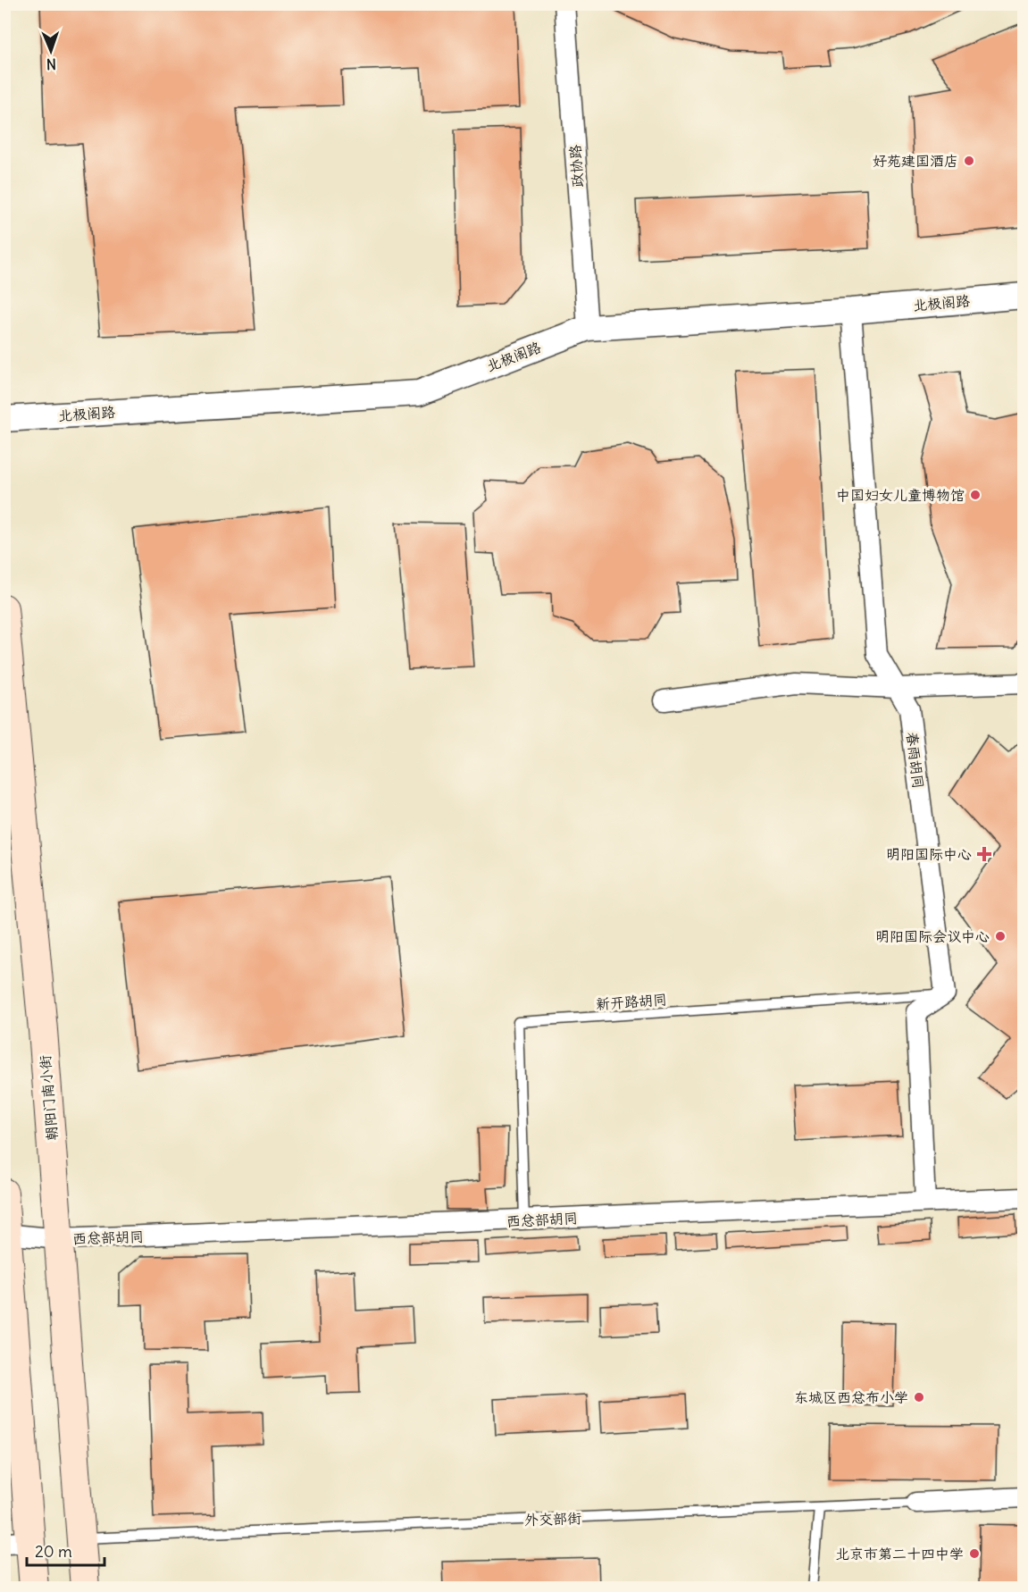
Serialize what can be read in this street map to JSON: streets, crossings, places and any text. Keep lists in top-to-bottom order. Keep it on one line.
{"streets":{"main road":["朝阳门南小街"],"street":["政协路","北极阁路","春雨胡同","西总部胡同","外交部街"],"lane":["新开路胡同"]},"crossings":[["政协路","北极阁路"],["北极阁路","春雨胡同"],["春雨胡同","新开路胡同"],["新开路胡同","西总部胡同"],["朝阳门南小街","西总部胡同"],["朝阳门南小街","外交部街"]],"places":{"other":["好苑建国酒店","中国妇女儿童博物馆","明阳国际会议中心","东城区西总布小学","北京市第二十四中学"],"health":["明阳国际中心"]},"scale_bar":"20 m","north":"bottom"}
